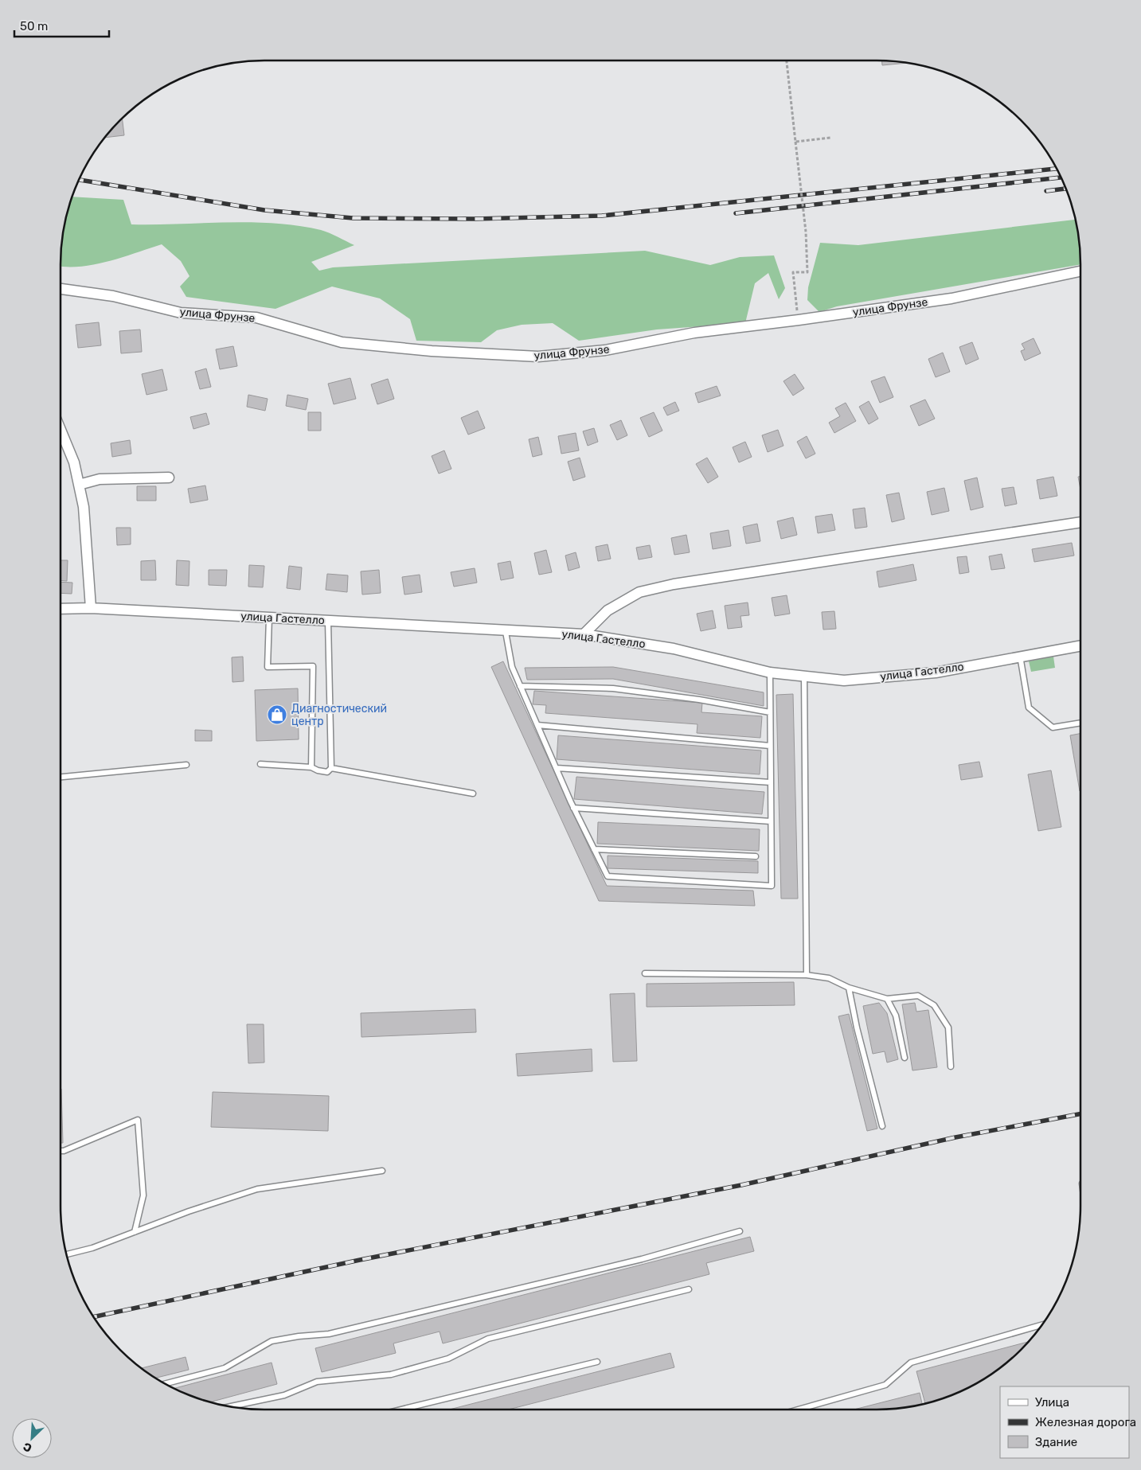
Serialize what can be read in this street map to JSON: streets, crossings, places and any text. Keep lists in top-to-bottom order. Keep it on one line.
{"streets":{"street":["улица Фрунзе","улица Гастелло"]},"places":{"shop":["Диагностический центр"]},"legend":["Улица","Железная дорога","Здание"],"scale_bar":"50 m","north":"bottom left"}
